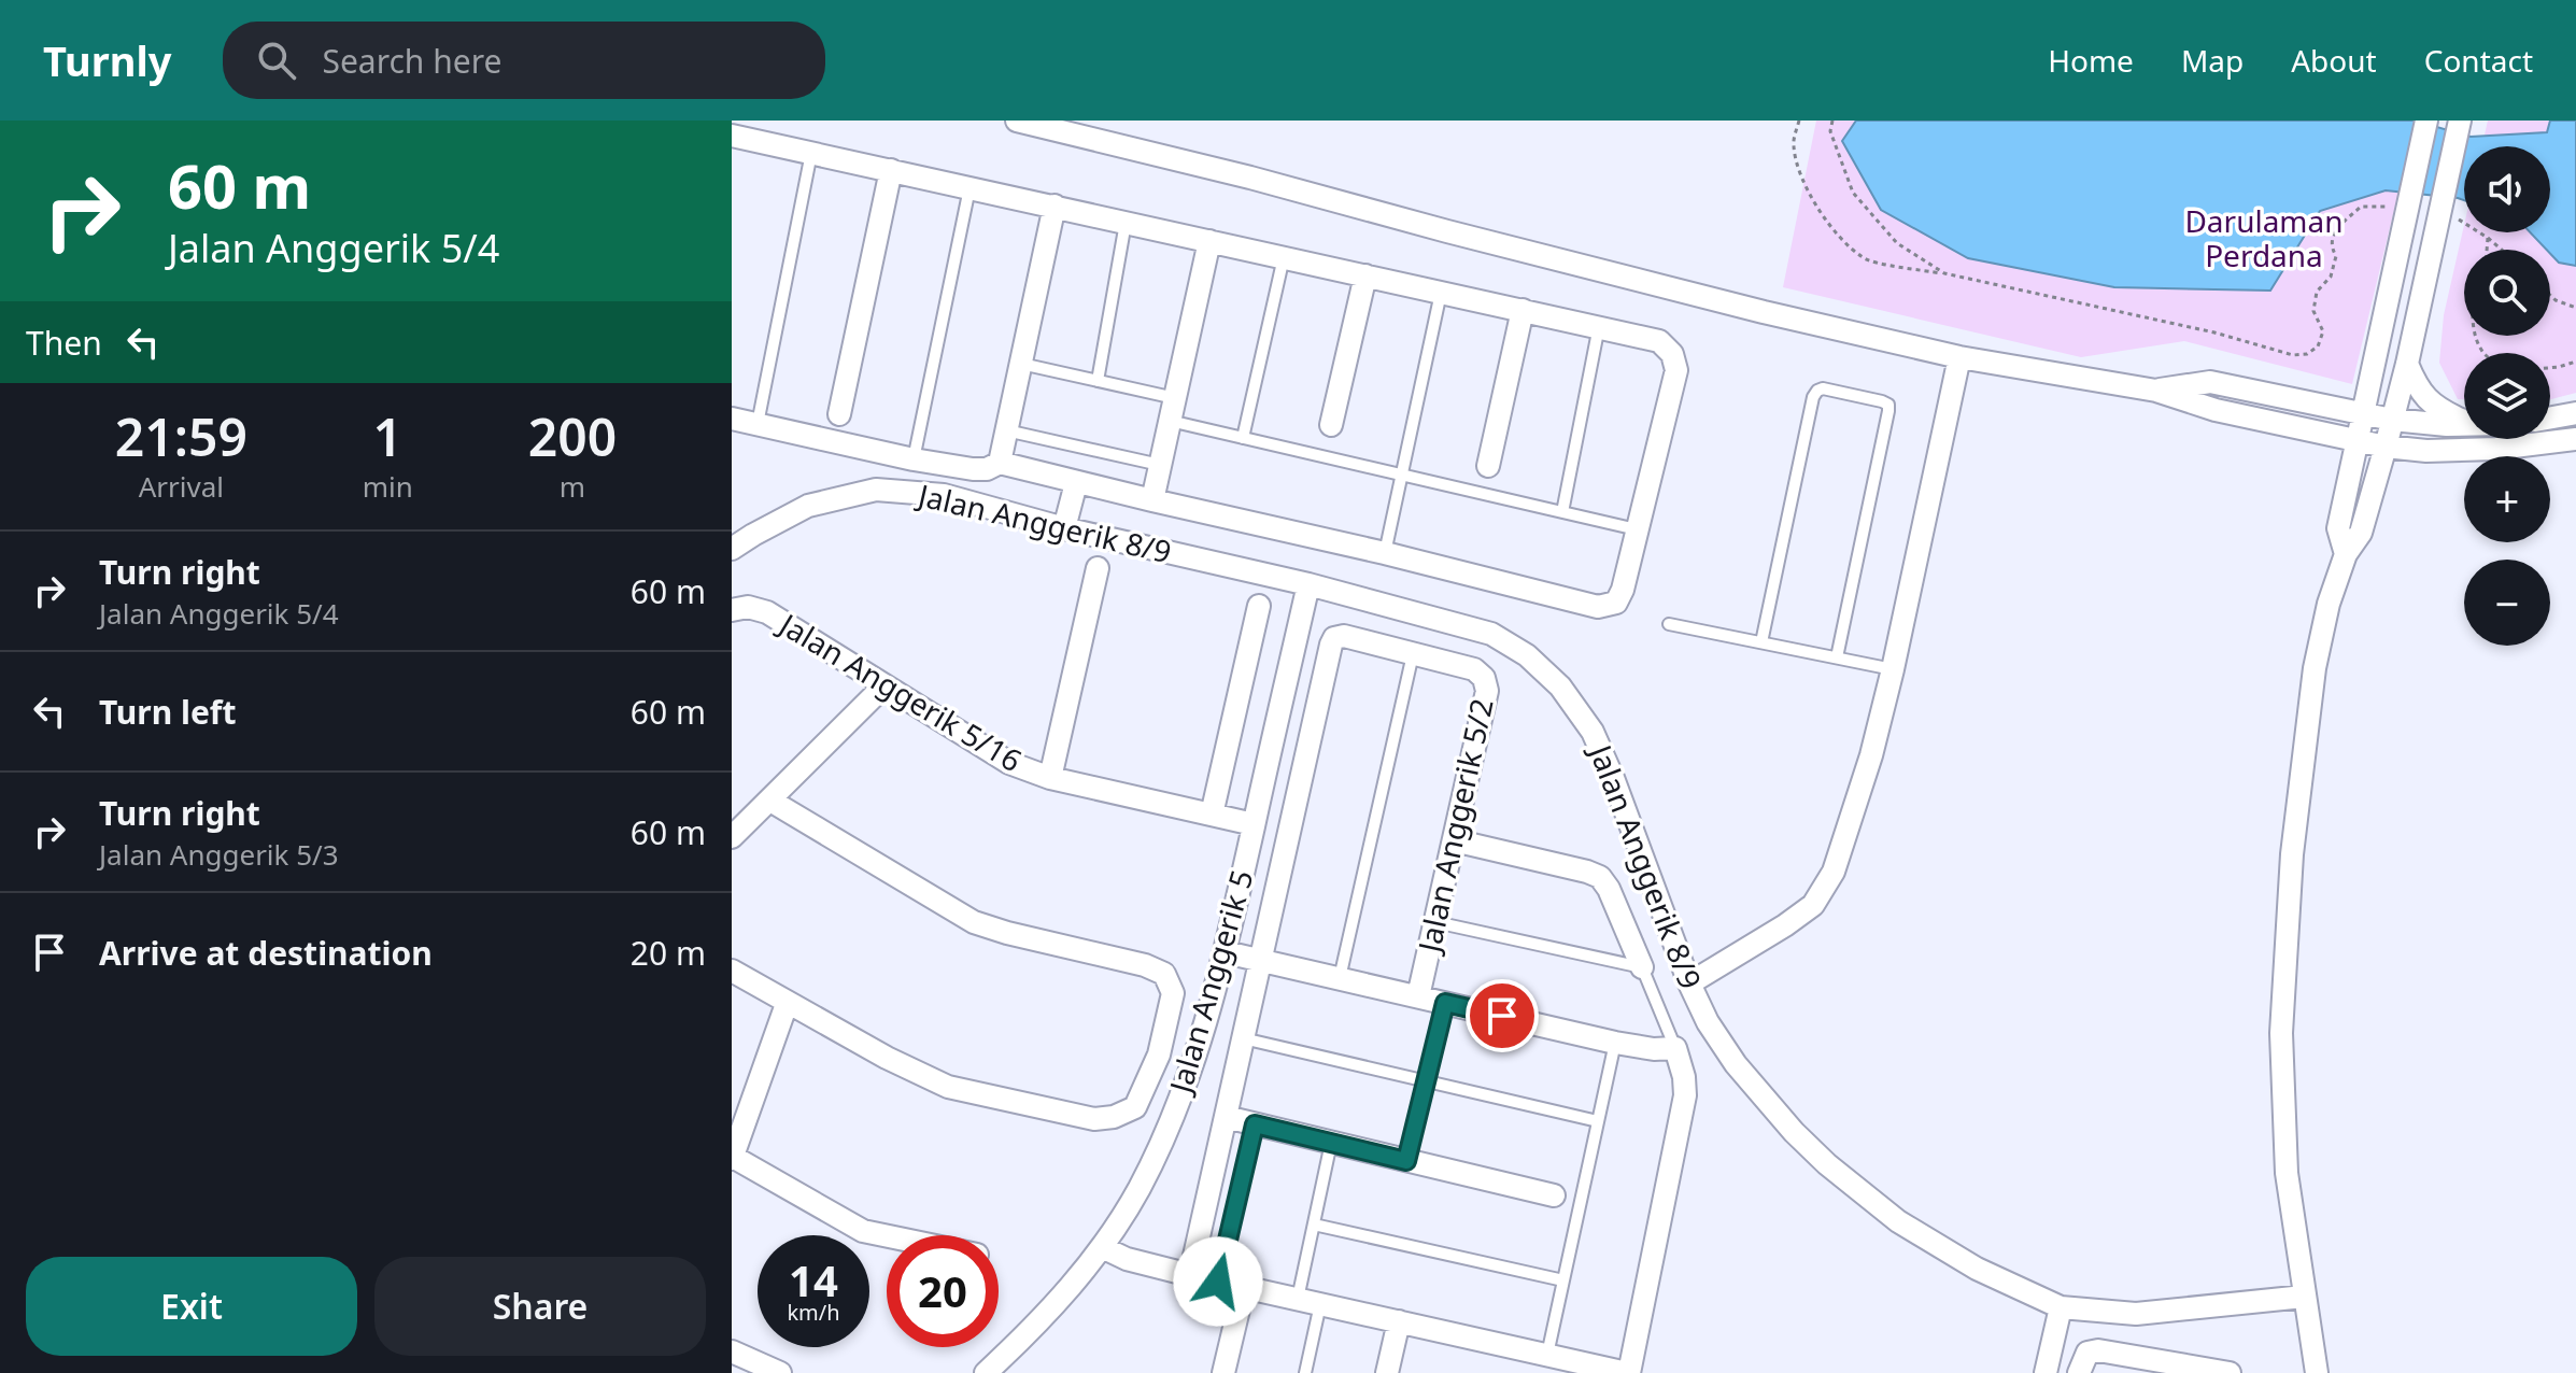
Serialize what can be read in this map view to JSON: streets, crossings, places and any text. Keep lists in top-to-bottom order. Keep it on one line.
{"streets":{"street":["Jalan Anggerik 8/9","Jalan Anggerik 5/16","Jalan Anggerik 5/2","Jalan Anggerik 5"]},"crossings":[["Jalan Anggerik 8/9","Jalan Anggerik 5"],["Jalan Anggerik 5/16","Jalan Anggerik 5"]],"parks":["Darulaman Perdana"],"page":{"header":"Turnly","search":"Search here","nav":["Home","Map","About","Contact"],"turn":["60 m","Jalan Anggerik 5/4"],"map_buttons":["+","−"],"then":"Then","eta":["21:59","Arrival","1","min","200","m"],"list":[{"name":"Turn right","note":"Jalan Anggerik 5/4","value":"60 m"},{"name":"Turn left","value":"60 m"},{"name":"Turn right","note":"Jalan Anggerik 5/3","value":"60 m"},{"name":"Arrive at destination","value":"20 m"}],"speed":"14 km/h","limit":"20","buttons":["Exit","Share"]}}
